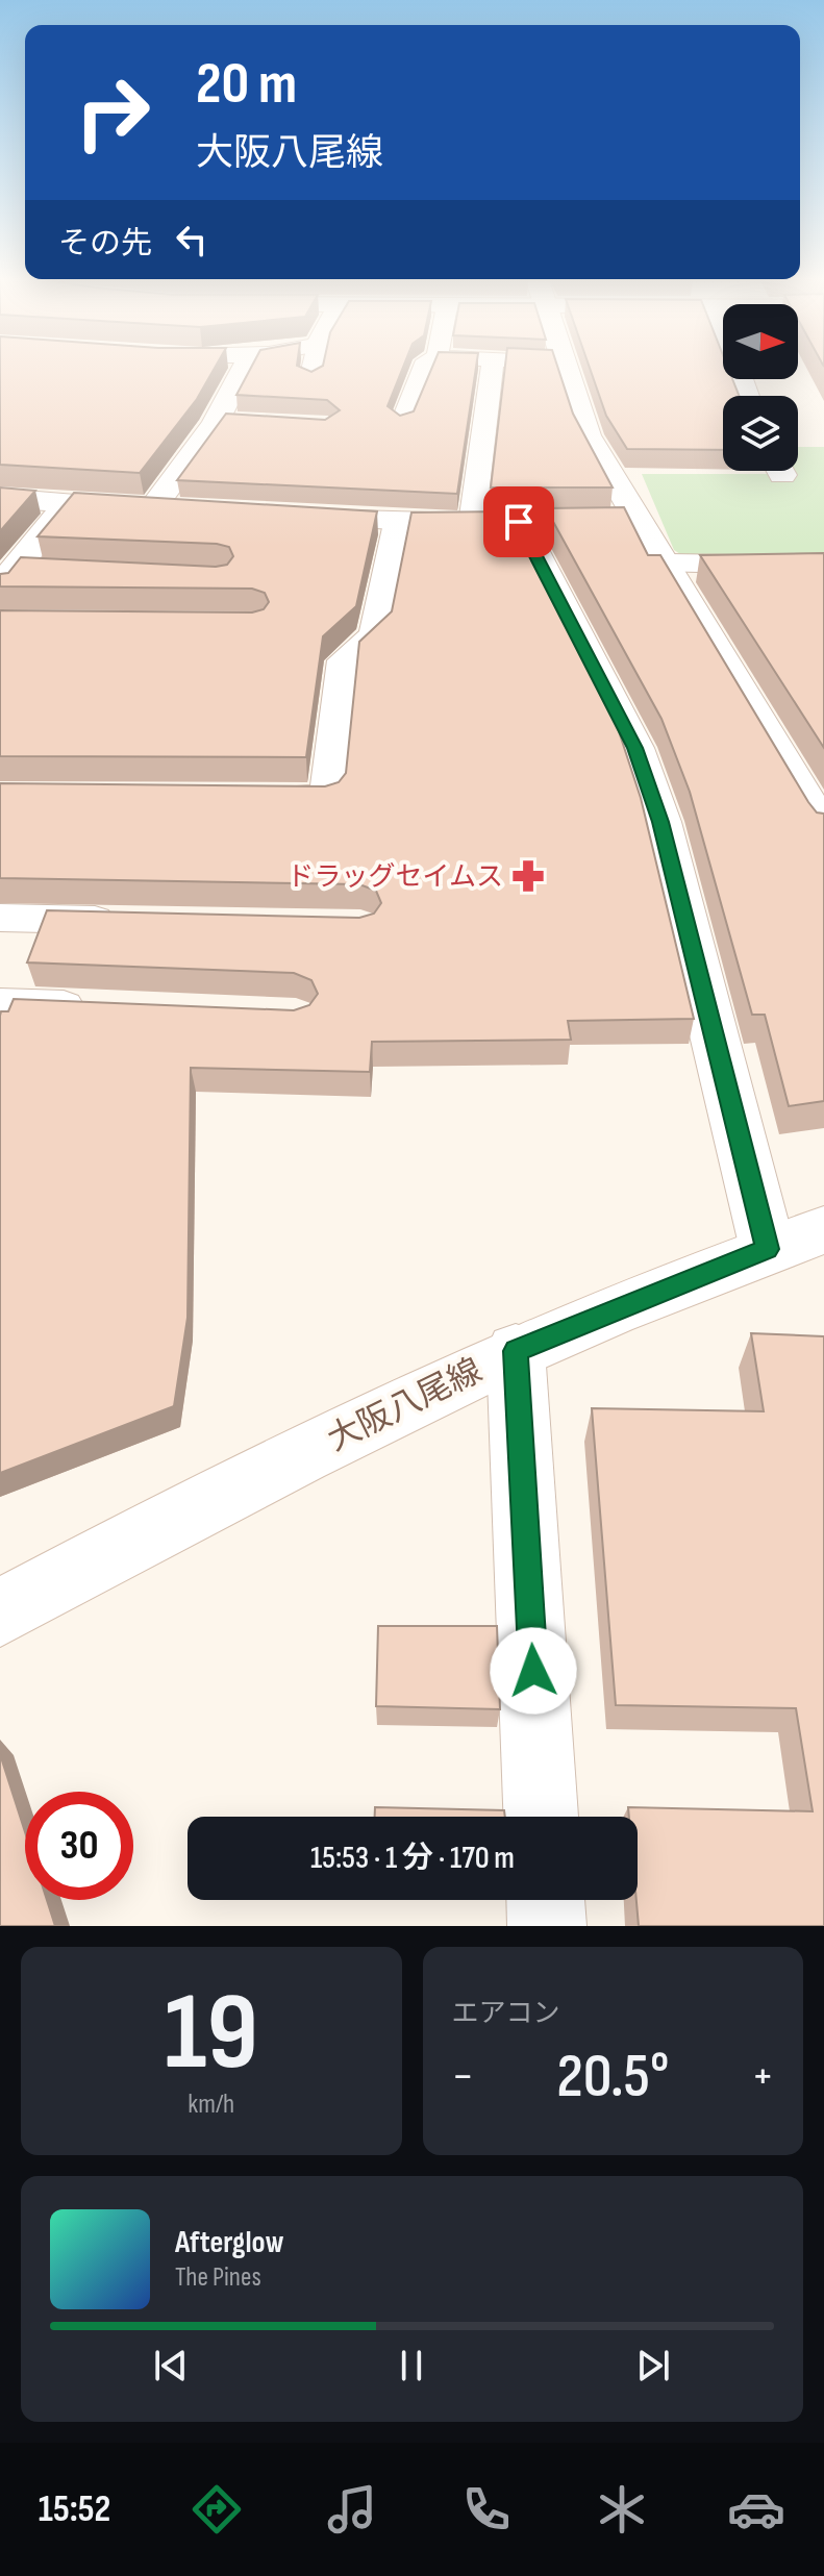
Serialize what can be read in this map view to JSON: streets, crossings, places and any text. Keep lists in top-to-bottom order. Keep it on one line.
{"streets":{"street":["大阪八尾線"]},"places":{"pharmacy":["ドラッグセイムス"]},"north":"right","page":{"turn":["20 m","大阪八尾線"],"then":"その先","limit":"30","trip":"15:53 · 1 分 · 170 m","tile":[["19","km/h"],"エアコン"],"heat":["−","20.5°","+"],"song":["Afterglow","The Pines"],"tabs":"15:52"}}
